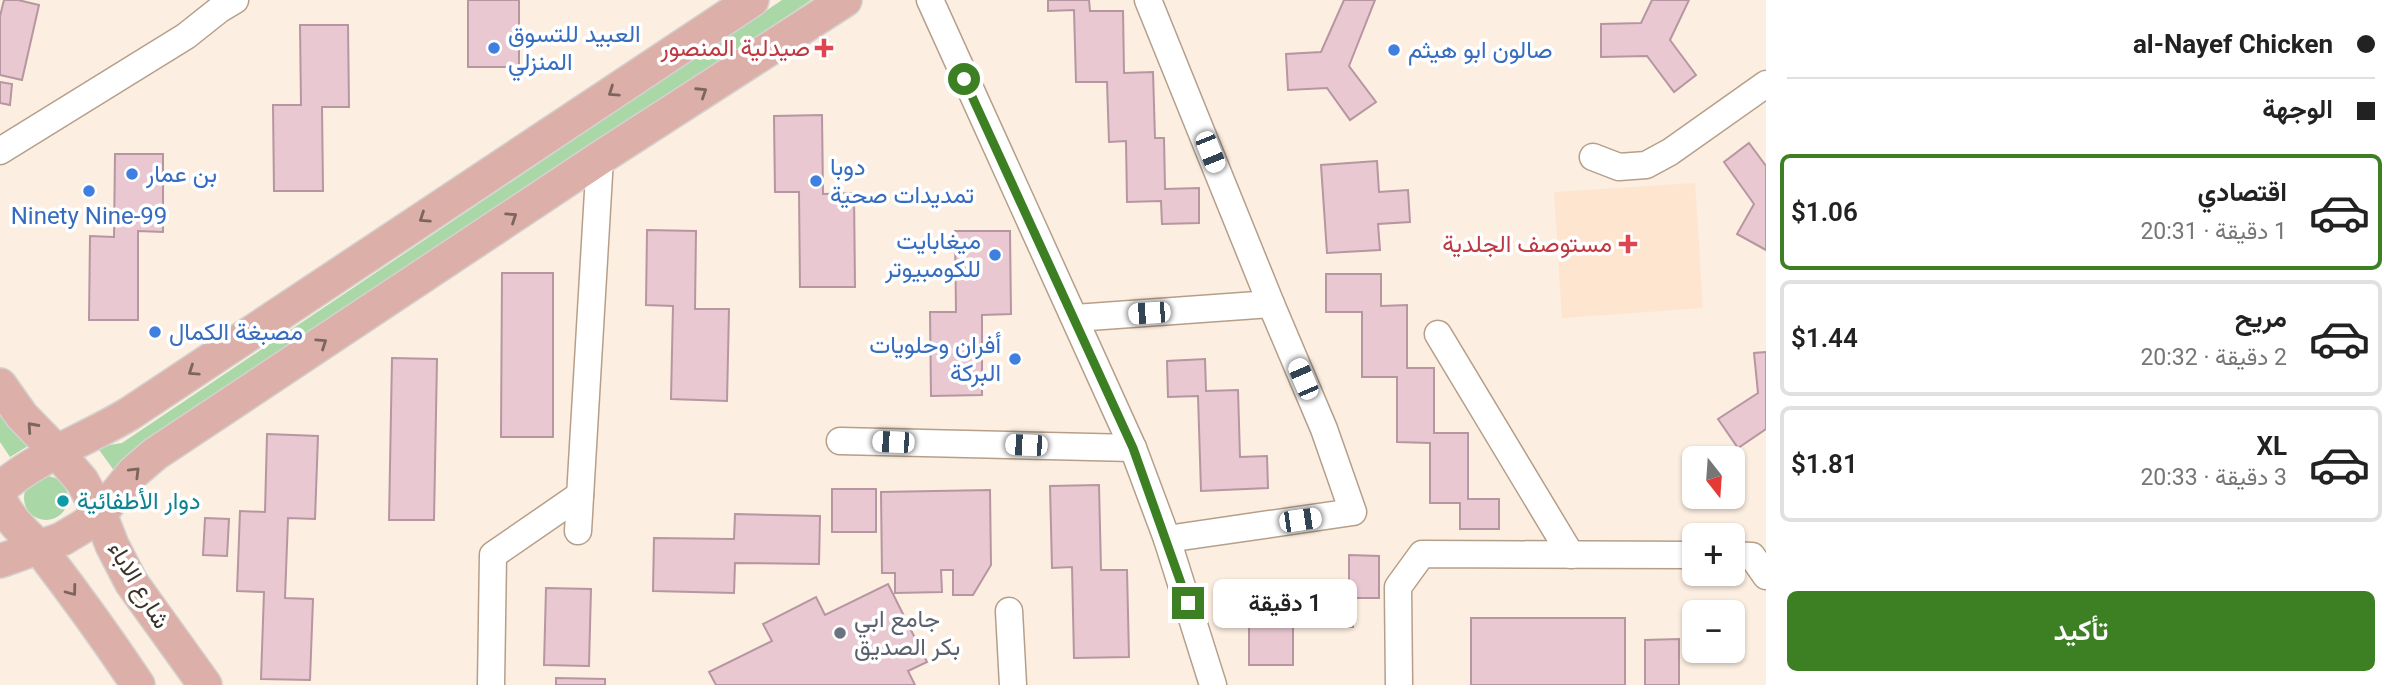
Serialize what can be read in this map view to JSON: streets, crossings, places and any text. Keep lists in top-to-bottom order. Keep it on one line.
{"streets":{"main road":["شارع الاباء"]},"places":{"other":["العبيد للتسوق المنزلي","صالون ابو هيثم","بن عمار","دوبا تمديدات صحية","Ninety Nine-99","ميغابايت للكومبيوتر","مصبغة الكمال","أفران وحلويات البركة","دوار الأطفائية","جامع ابي بكر الصديق"],"health":["صيدلية المنصور","مستوصف الجلدية"]},"north":"bottom","page":{"banner":["al-Nayef Chicken","الوجهة"],"list":[{"name":"اقتصادي","note":"1 دقيقة · 20:31","value":"$1.06"},{"name":"مريح","note":"2 دقيقة · 20:32","value":"$1.44"},{"name":"XL","note":"3 دقيقة · 20:33","value":"$1.81"}],"map_buttons":["+","−"],"buttons":"تأكيد","bubble":"1 دقيقة"}}
